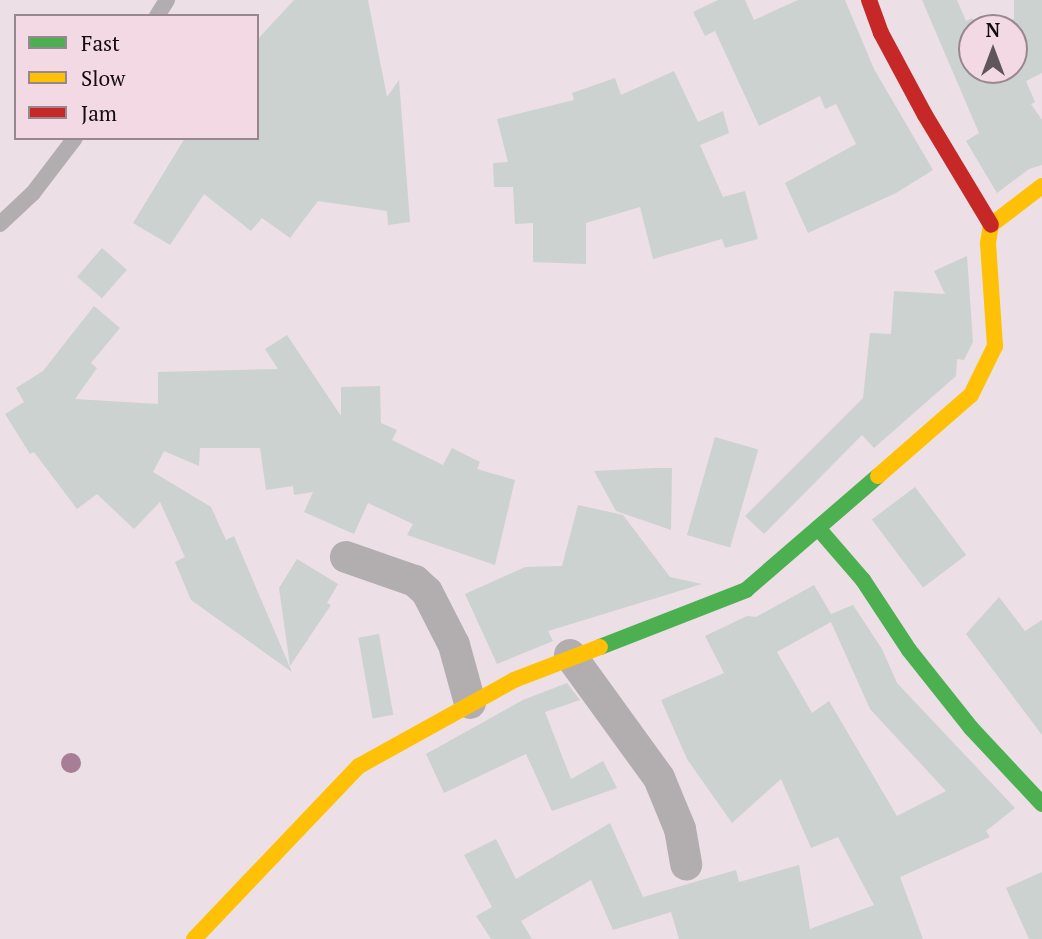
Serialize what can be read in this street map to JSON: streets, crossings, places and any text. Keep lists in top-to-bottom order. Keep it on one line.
{"legend":["Fast","Slow","Jam"],"north":"top"}
